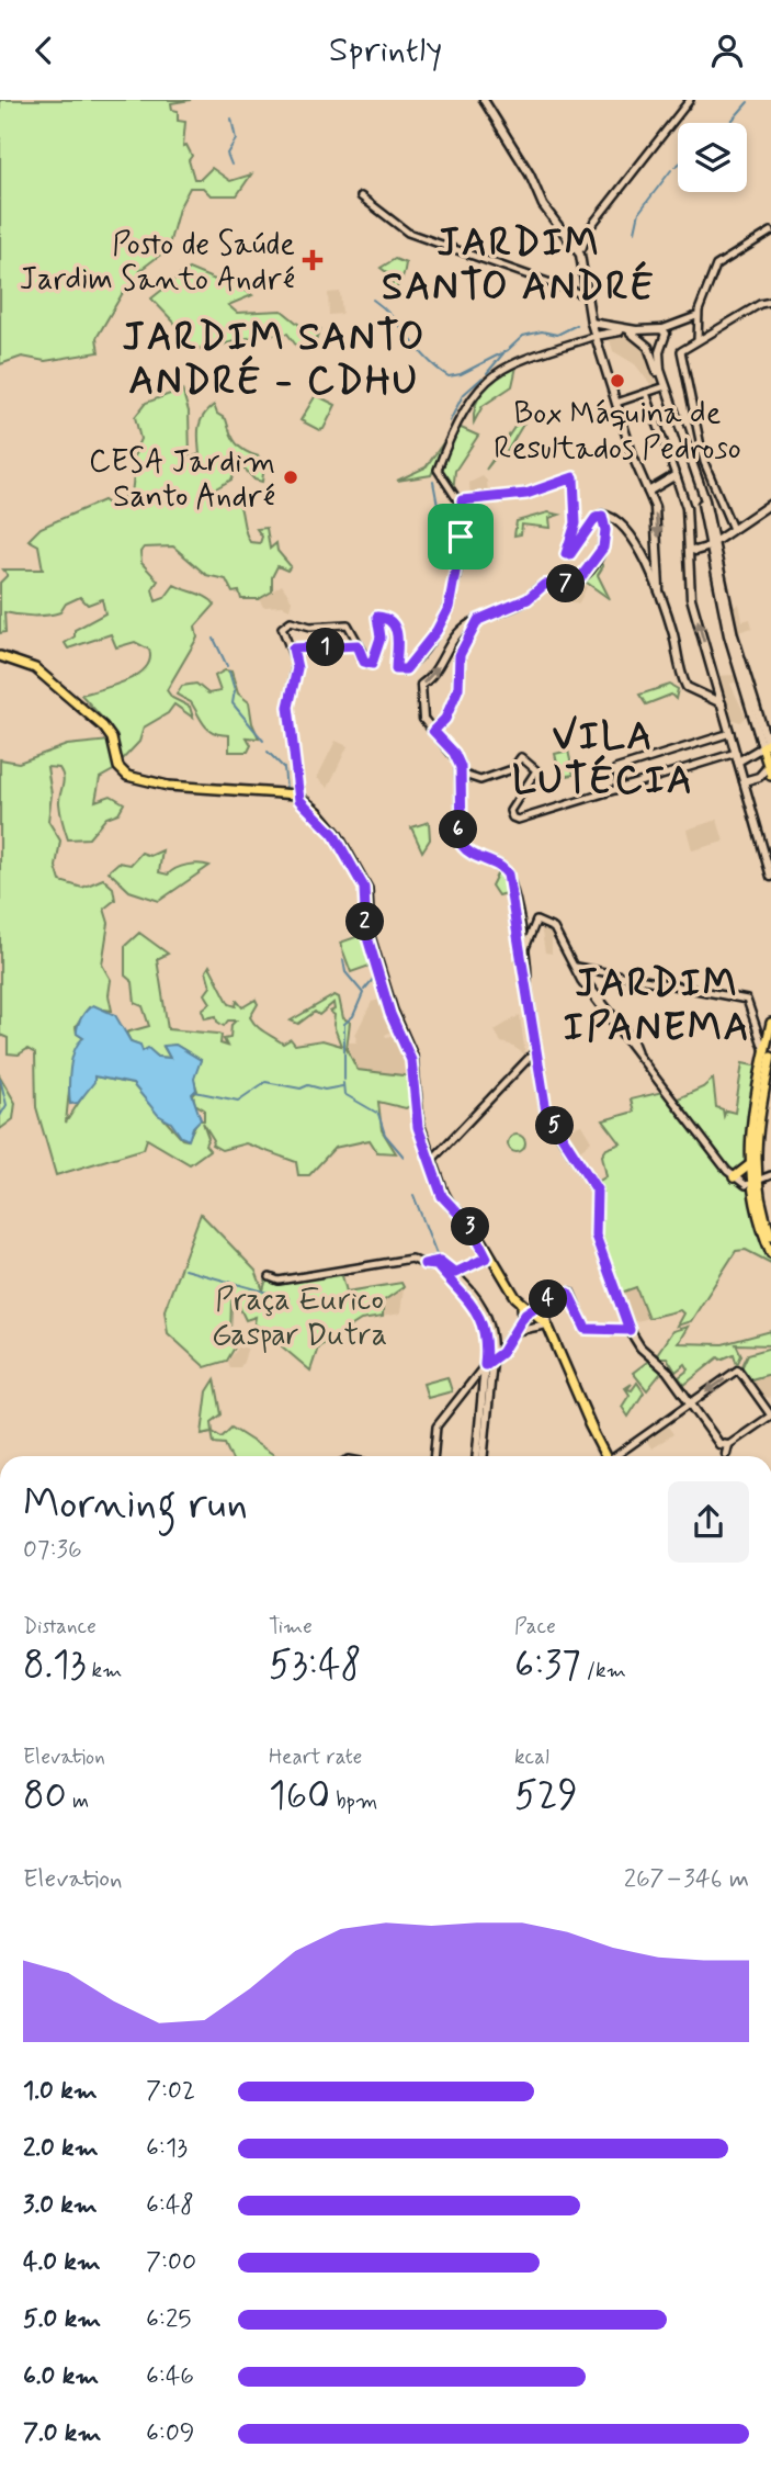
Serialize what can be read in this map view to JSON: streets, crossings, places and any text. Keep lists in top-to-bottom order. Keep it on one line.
{"districts":["JARDIM SANTO ANDRÉ","JARDIM SANTO ANDRÉ - CDHU","VILA LUTÉCIA","JARDIM IPANEMA"],"parks":["Praça Eurico Gaspar Dutra"],"places":{"health":["Posto de Saúde Jardim Santo André"],"other":["Box Máquina de Resultados Pedroso","CESA Jardim Santo André"]},"page":{"header":"Sprintly","pins":["7","1","6","2","5","3","4"],"heading":["Morning run","07:36"],"stats":[["Distance","8.13 km"],["Time","53:48"],["Pace","6:37 /km"],["Elevation","80 m"],["Heart rate","160 bpm"],["kcal","529"]],"chart":["Elevation","267–346 m"],"list":[{"name":"1.0 km","note":"7:02"},{"name":"2.0 km","note":"6:13"},{"name":"3.0 km","note":"6:48"},{"name":"4.0 km","note":"7:00"},{"name":"5.0 km","note":"6:25"},{"name":"6.0 km","note":"6:46"},{"name":"7.0 km","note":"6:09"}]}}
